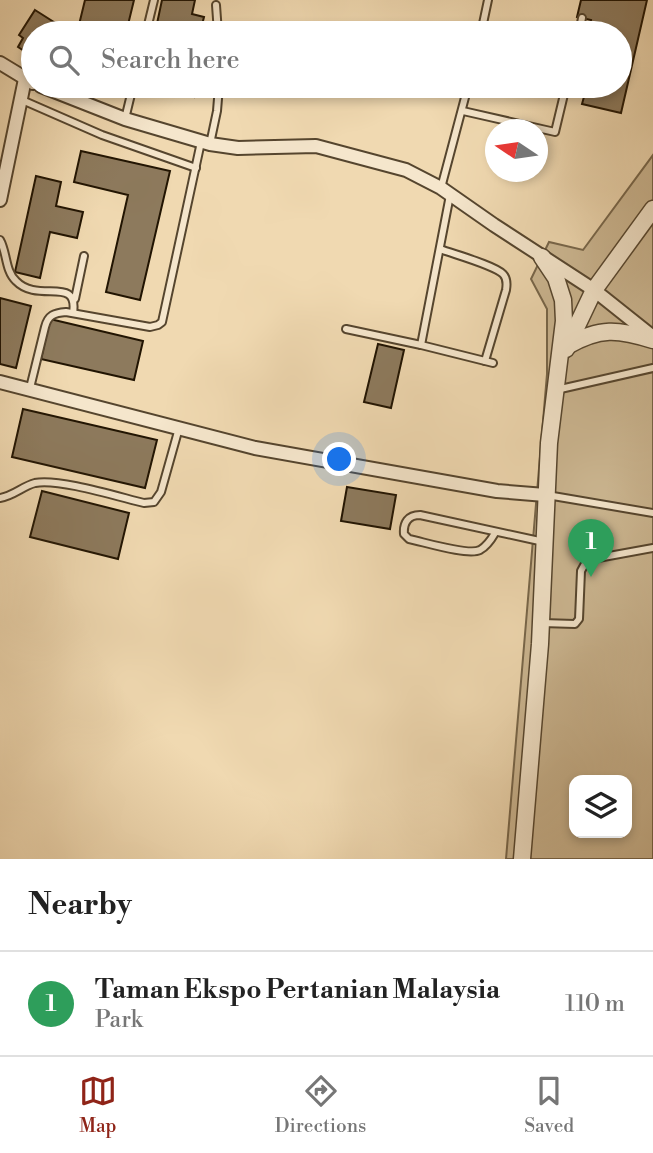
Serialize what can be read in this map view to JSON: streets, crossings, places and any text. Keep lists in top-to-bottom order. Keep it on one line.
{"north":"left","page":{"search":"Search here","pins":"1","heading":"Nearby","list":[{"mark":"1","name":"Taman Ekspo Pertanian Malaysia","note":"Park","value":"110 m"}],"nav":["Map","Directions","Saved"]}}
